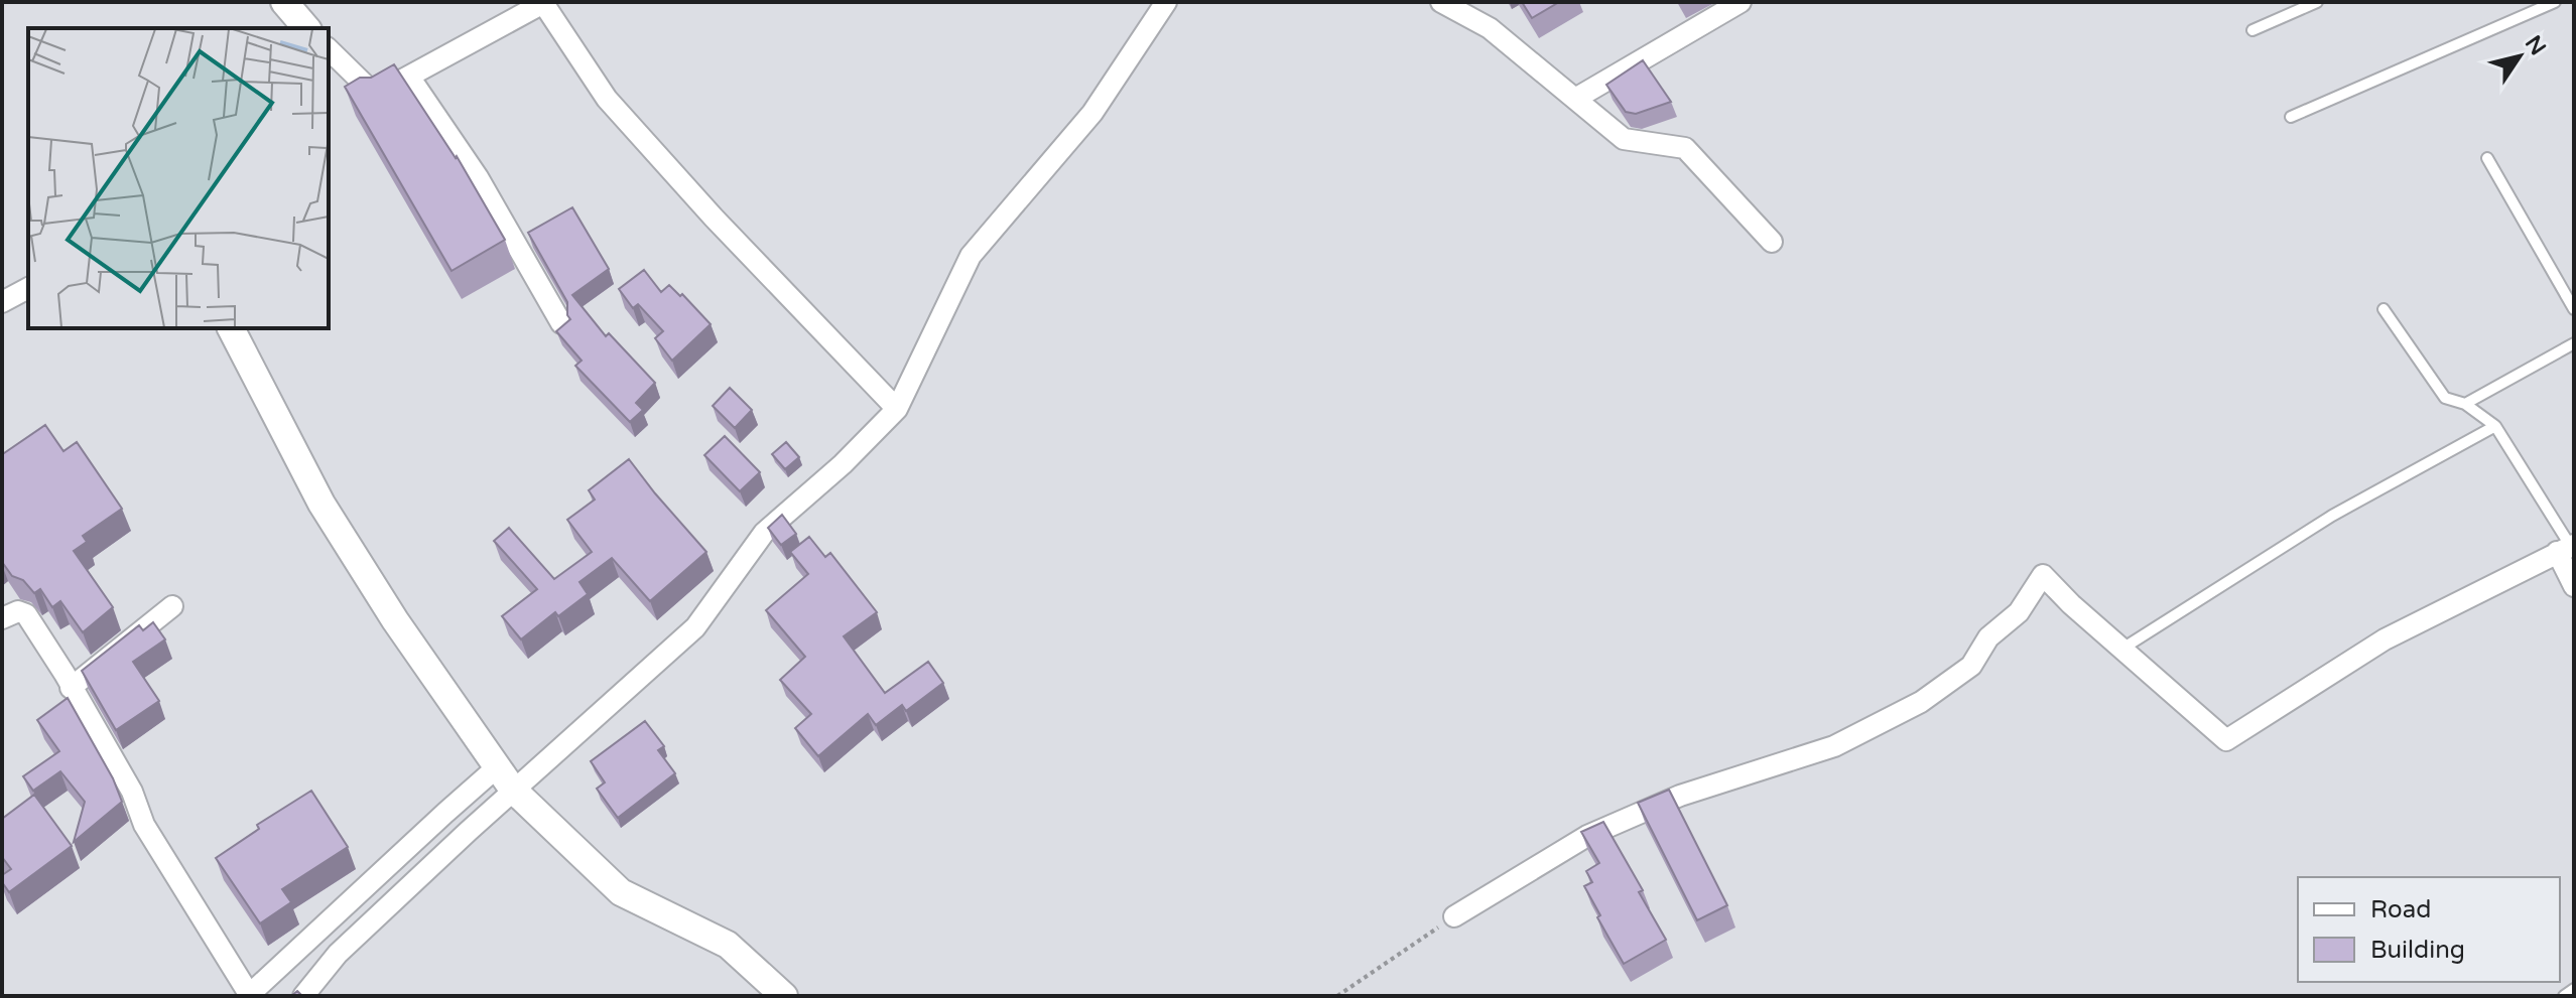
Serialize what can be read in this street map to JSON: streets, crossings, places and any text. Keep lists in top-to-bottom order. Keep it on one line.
{"legend":["Road","Building"],"north":"top right"}
